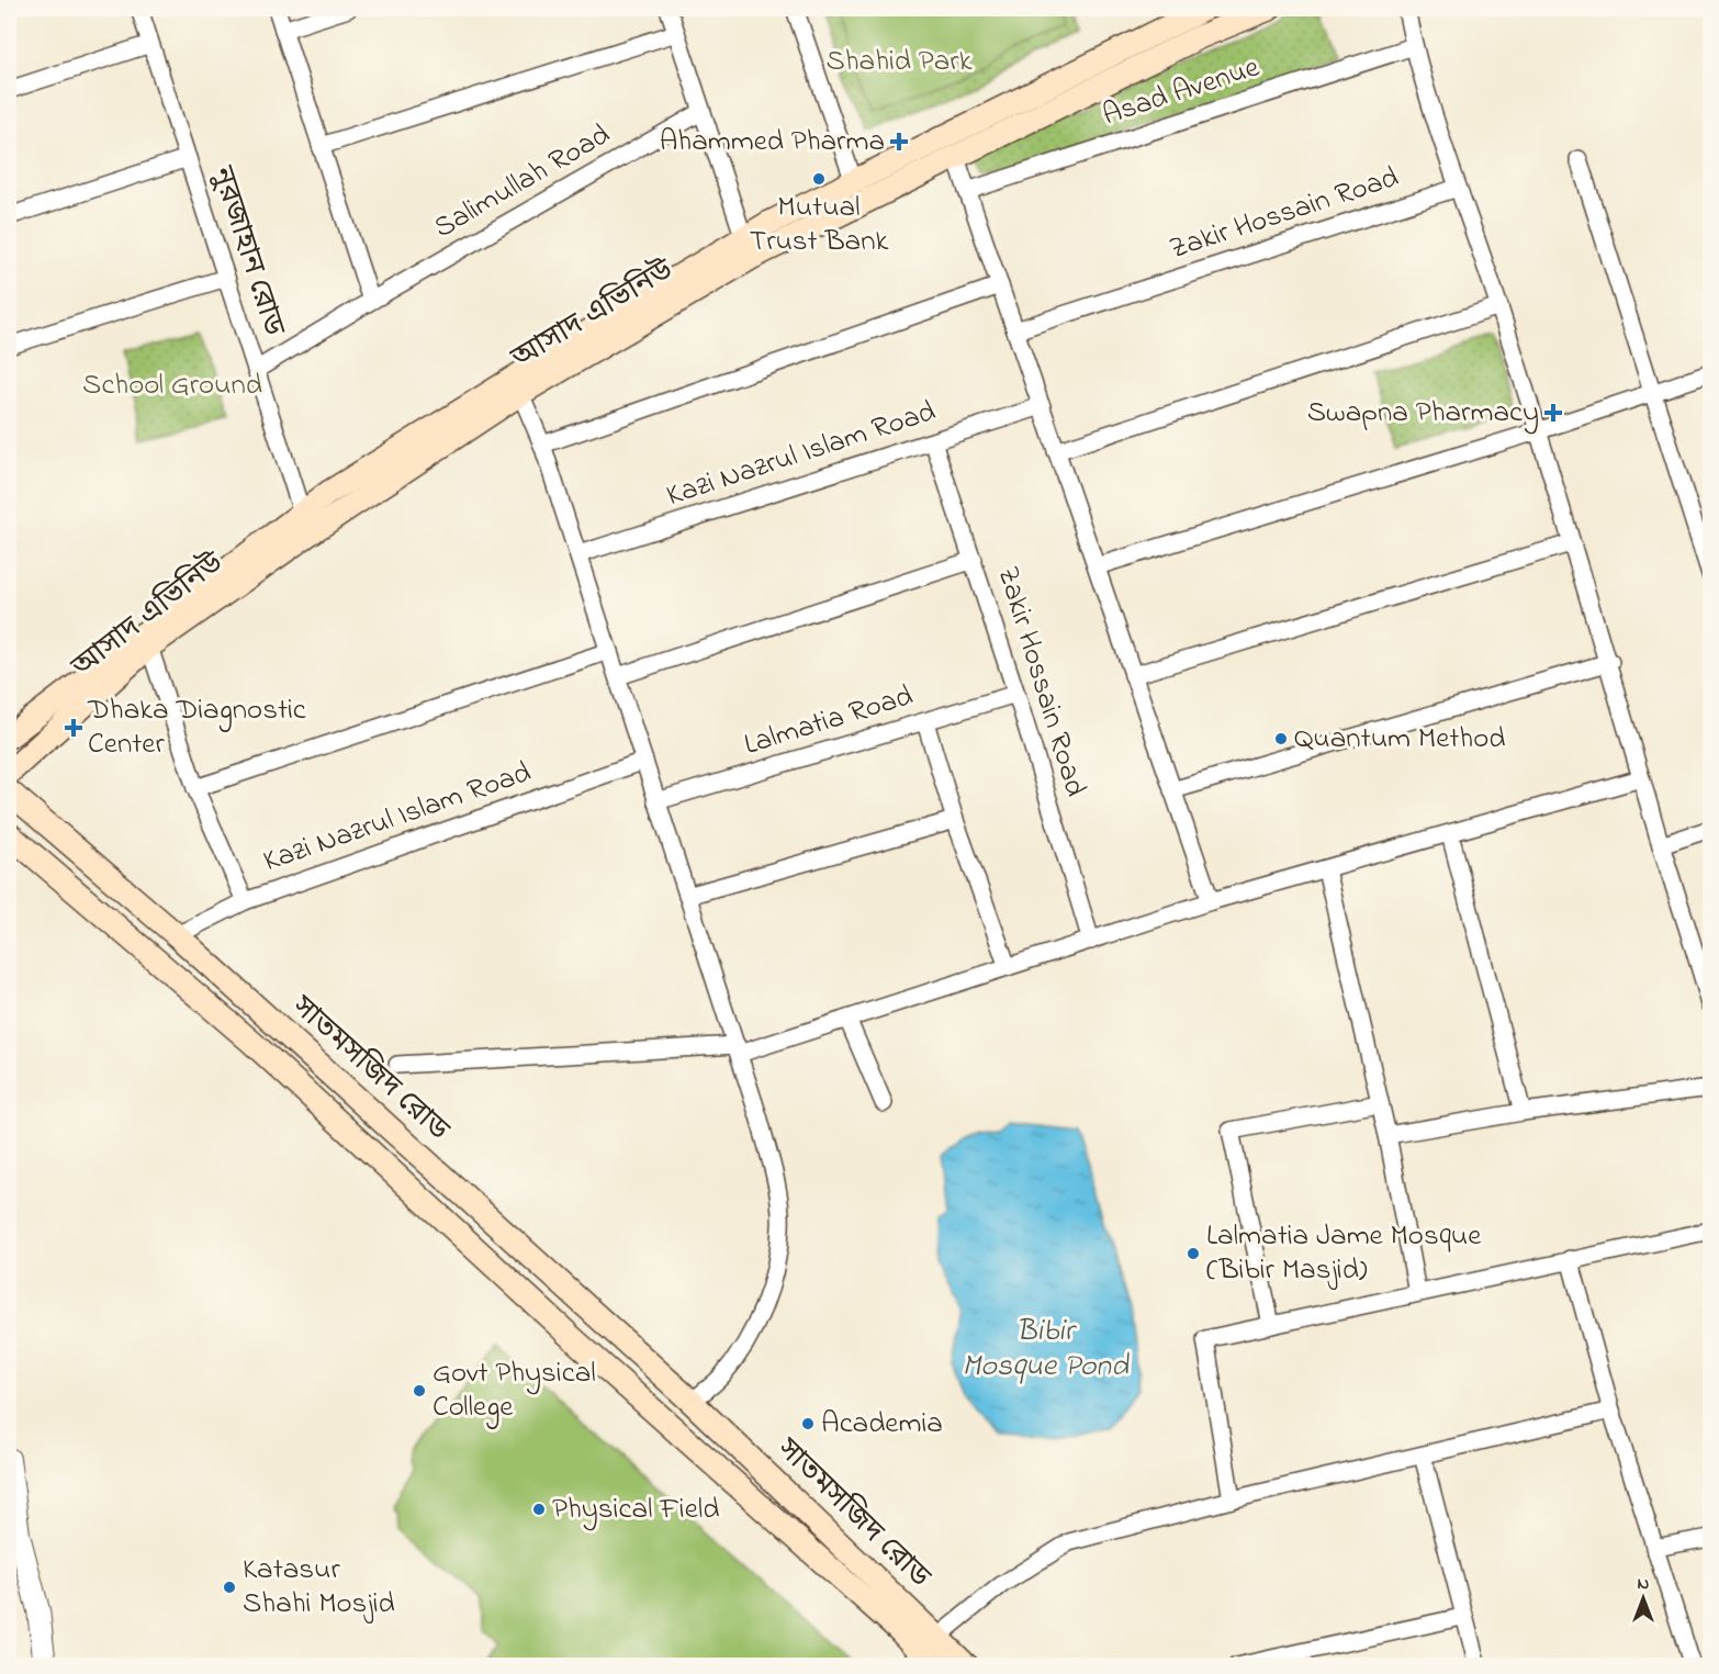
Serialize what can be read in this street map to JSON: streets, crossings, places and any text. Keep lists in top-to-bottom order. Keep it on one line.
{"streets":{"main road":["আসাদ এভিনিউ","সাতমসজিদ রোড"],"street":["Asad Avenue","Salimullah Road","Zakir Hossain Road","নুরজাহান রোড","Kazi Nazrul Islam Road","Lalmatia Road"]},"crossings":[["Salimullah Road","নুরজাহান রোড"],["Zakir Hossain Road","Kazi Nazrul Islam Road"],["Zakir Hossain Road","Lalmatia Road"],["নুরজাহান রোড","আসাদ এভিনিউ"],["আসাদ এভিনিউ","Kazi Nazrul Islam Road"],["Kazi Nazrul Islam Road","সাতমসজিদ রোড"]],"water":["Bibir Mosque Pond"],"parks":["Shahid Park","School Ground"],"places":{"health":["Ahammed Pharma","Swapna Pharmacy","Dhaka Diagnostic Center"],"other":["Mutual Trust Bank","Quantum Method","Lalmatia Jame Mosque (Bibir Masjid)","Govt Physical College","Academia","Physical Field","Katasur Shahi Mosjid"]},"north":"top"}
